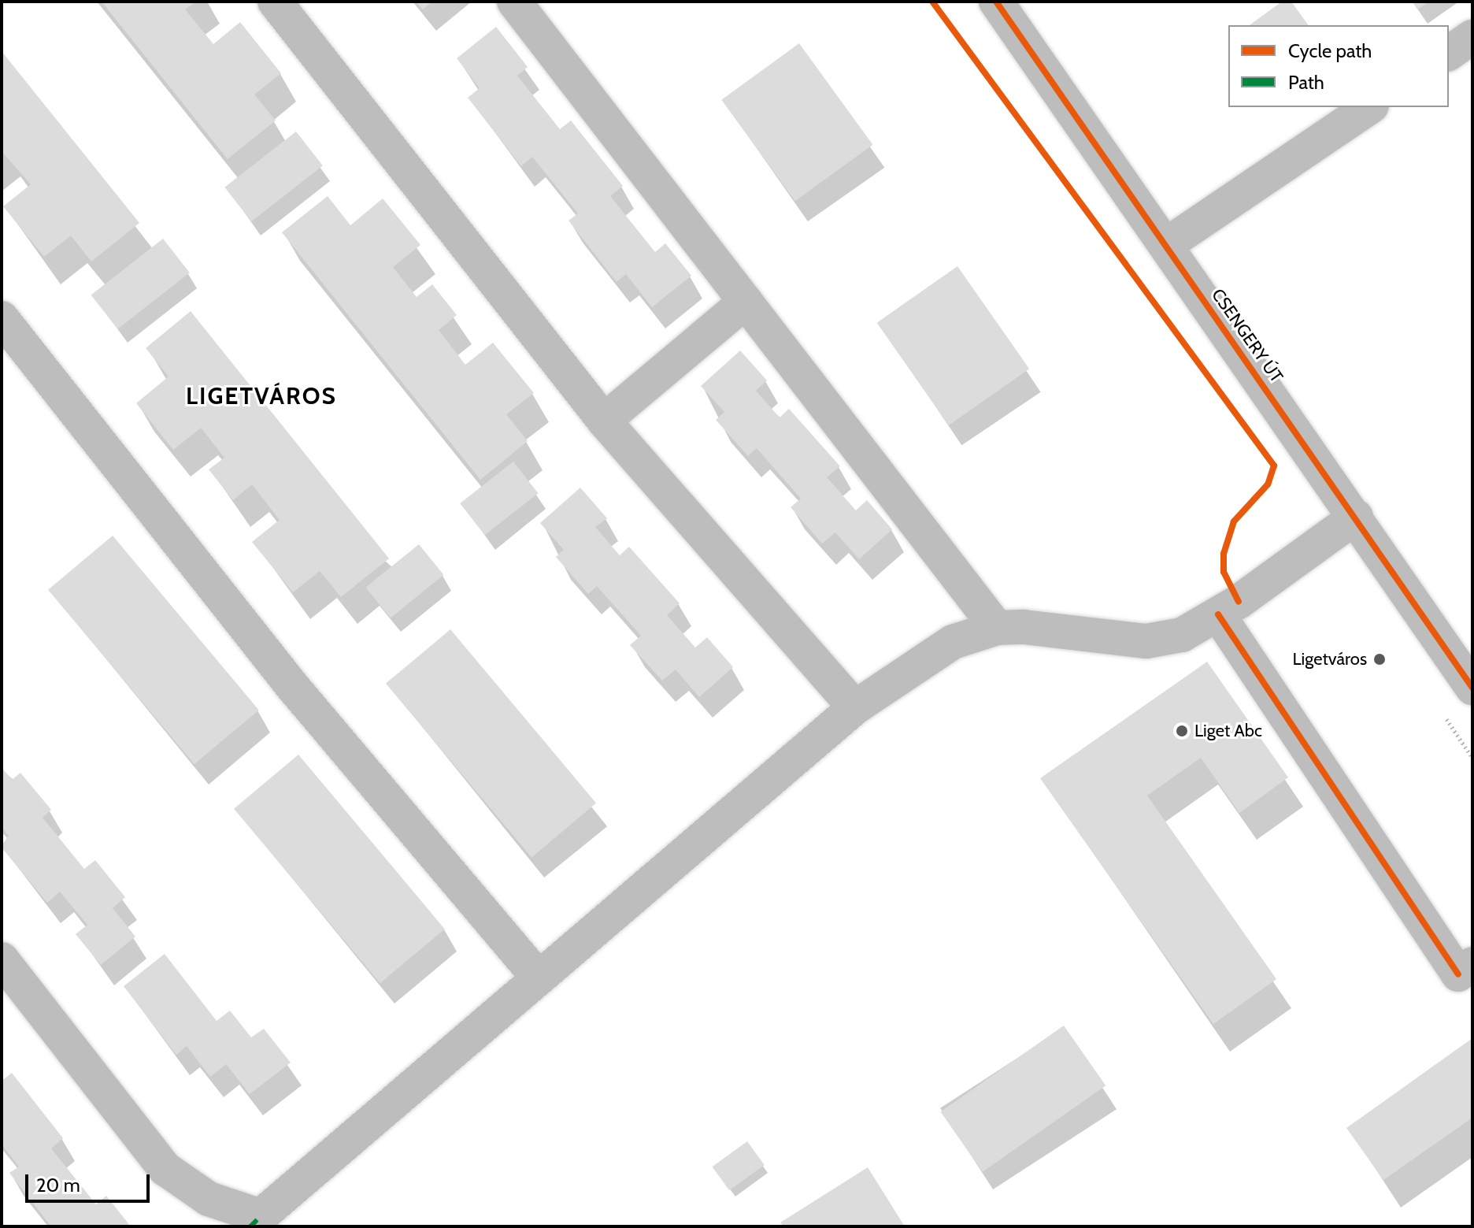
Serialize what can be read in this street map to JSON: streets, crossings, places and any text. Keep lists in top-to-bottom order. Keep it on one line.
{"streets":{"main road":["CSENGERY ÚT"]},"districts":["LIGETVÁROS"],"places":["Ligetváros","Liget Abc"],"legend":["Cycle path","Path"],"scale_bar":"20 m"}
